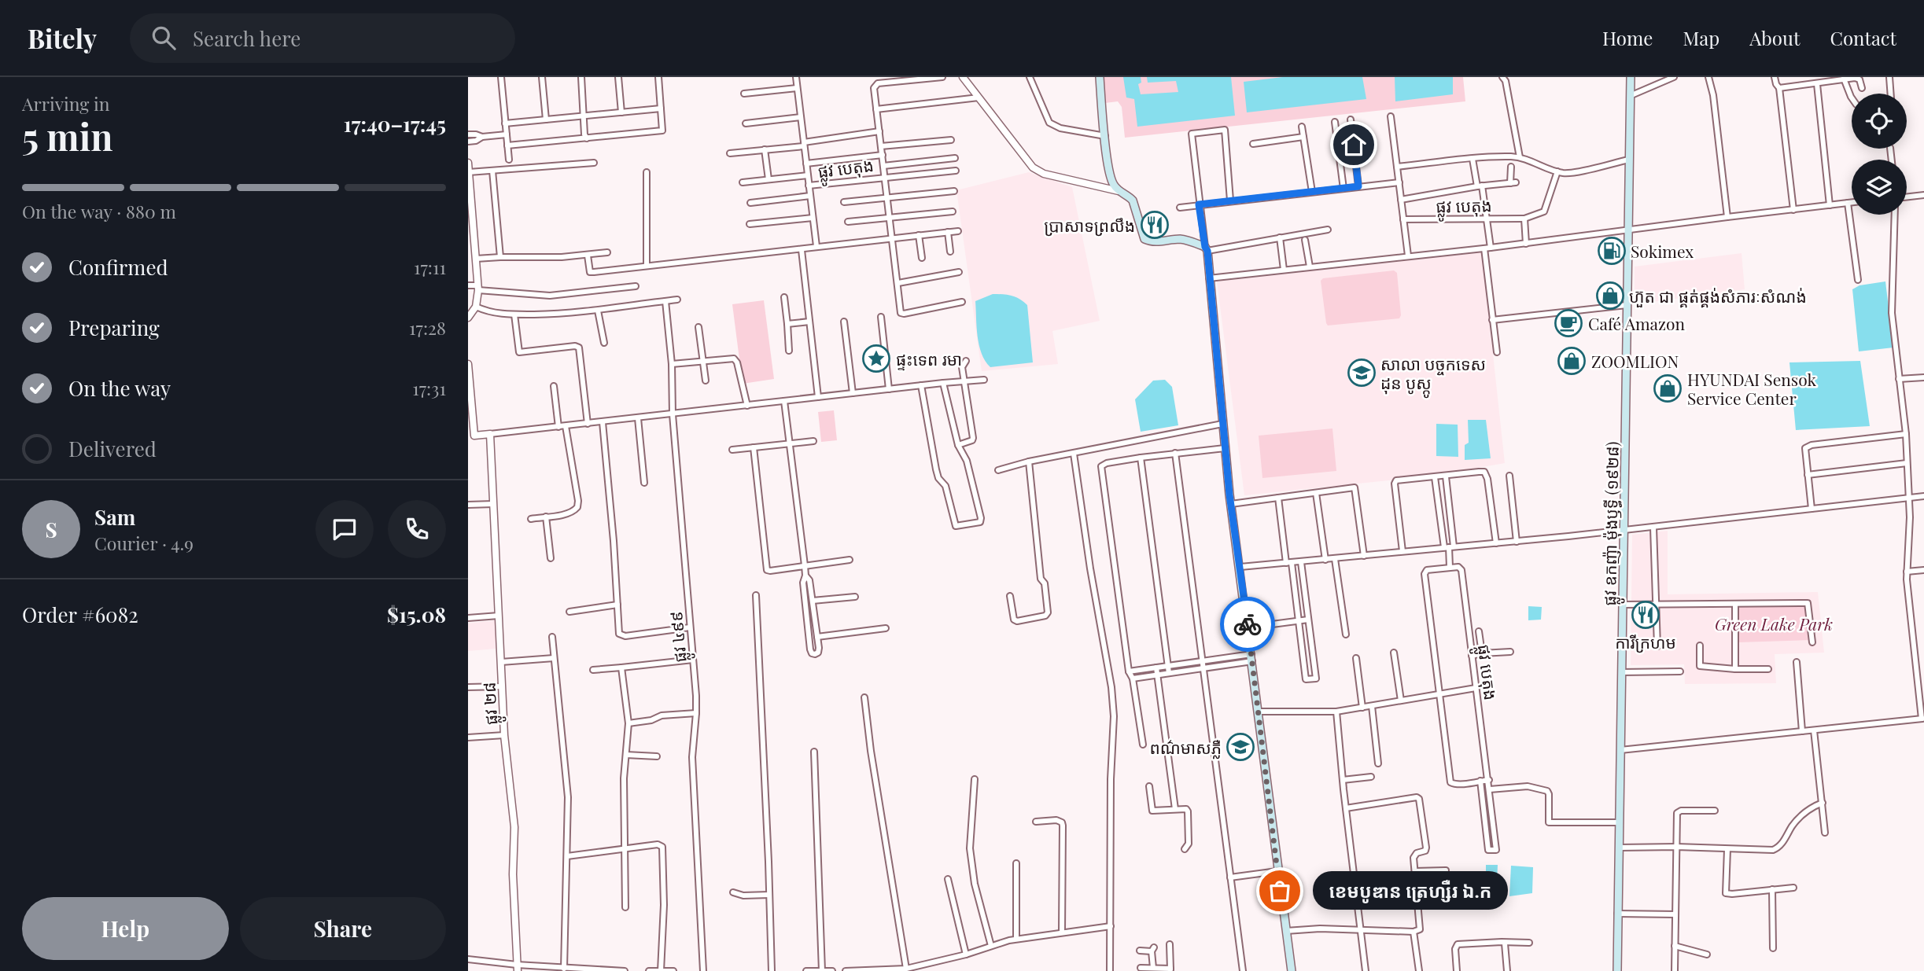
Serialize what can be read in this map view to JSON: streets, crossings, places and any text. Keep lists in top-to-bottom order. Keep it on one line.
{"streets":{"main road":["ផ្លូវ ឧកញ៉ា ម៉ុងឫទ្ធី (១៩២៨)"],"street":["ផ្លូវ បេតុង","ផ្លូវ ៤៩៩","ផ្លូវ ២៨"]},"parks":["Green Lake Park"],"places":{"restaurant":["ប្រាសាទព្រលឹង","ការីក្រហម"],"fuel station":["Sokimex"],"shop":["ហ៊ួត ជា ផ្គត់ផ្គង់សំភារៈសំណង់","ZOOMLION","HYUNDAI Sensok Service Center"],"cafe":["Café Amazon"],"place":["ផ្ទះទេព រមា"],"school or university":["សាលា បច្ចកទេស ដុន បូស្កូ","ពណ៌មាសភ្លឺ"],"other":["ខេមបូឌាន ត្រេហ្សឺរ ឯ.ក"]},"page":{"header":"Bitely","search":"Search here","nav":["Home","Map","About","Contact"],"heading":["5 min","Arriving in","17:40–17:45"],"panel":["Sam","Courier · 4.9","Order #6082","$15.08"],"bar":"On the way · 880 m","list":[["Confirmed","17:11"],["Preparing","17:28"],["On the way","17:31"],"Delivered"],"round":"S","bubble":"ខេមបូឌាន ត្រេហ្សឺរ ឯ.ក","buttons":["Help","Share"]}}
